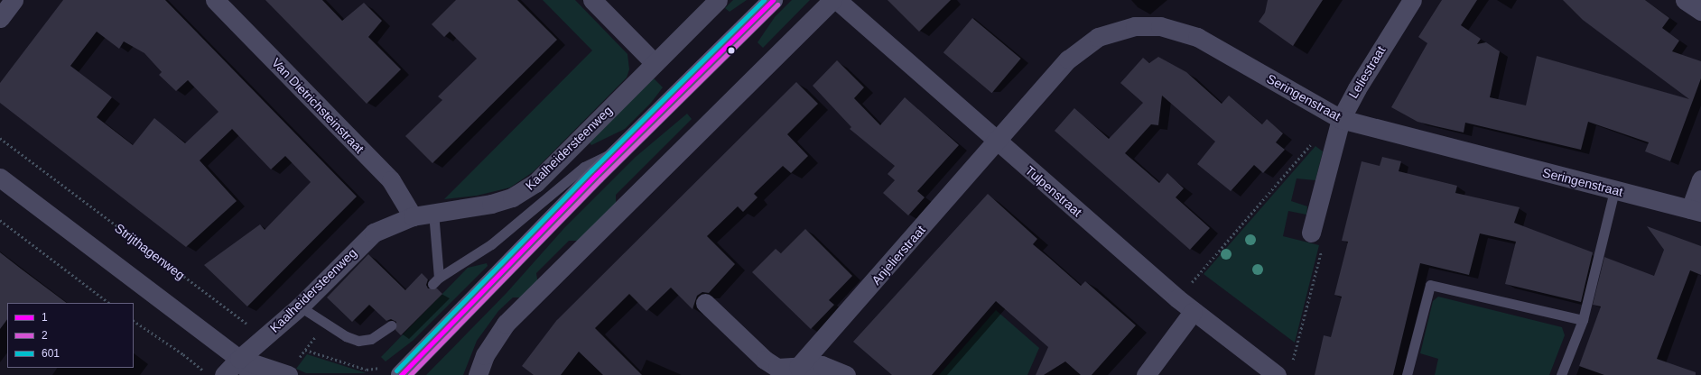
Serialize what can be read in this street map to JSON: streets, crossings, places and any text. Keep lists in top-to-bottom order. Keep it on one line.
{"streets":{"street":["Leliestraat","Seringenstraat","Van Dietrichsteinstraat","Kaalheidersteenweg","Tulpenstraat","Anjelierstraat"],"path":["Strijthagenweg"]},"crossings":[["Leliestraat","Seringenstraat"],["Seringenstraat","Tulpenstraat"],["Seringenstraat","Anjelierstraat"],["Van Dietrichsteinstraat","Kaalheidersteenweg"],["Kaalheidersteenweg","Strijthagenweg"],["Tulpenstraat","Anjelierstraat"]],"lines":["transit line 1","transit line 601","transit line 2"],"legend":["1","2","601"]}
